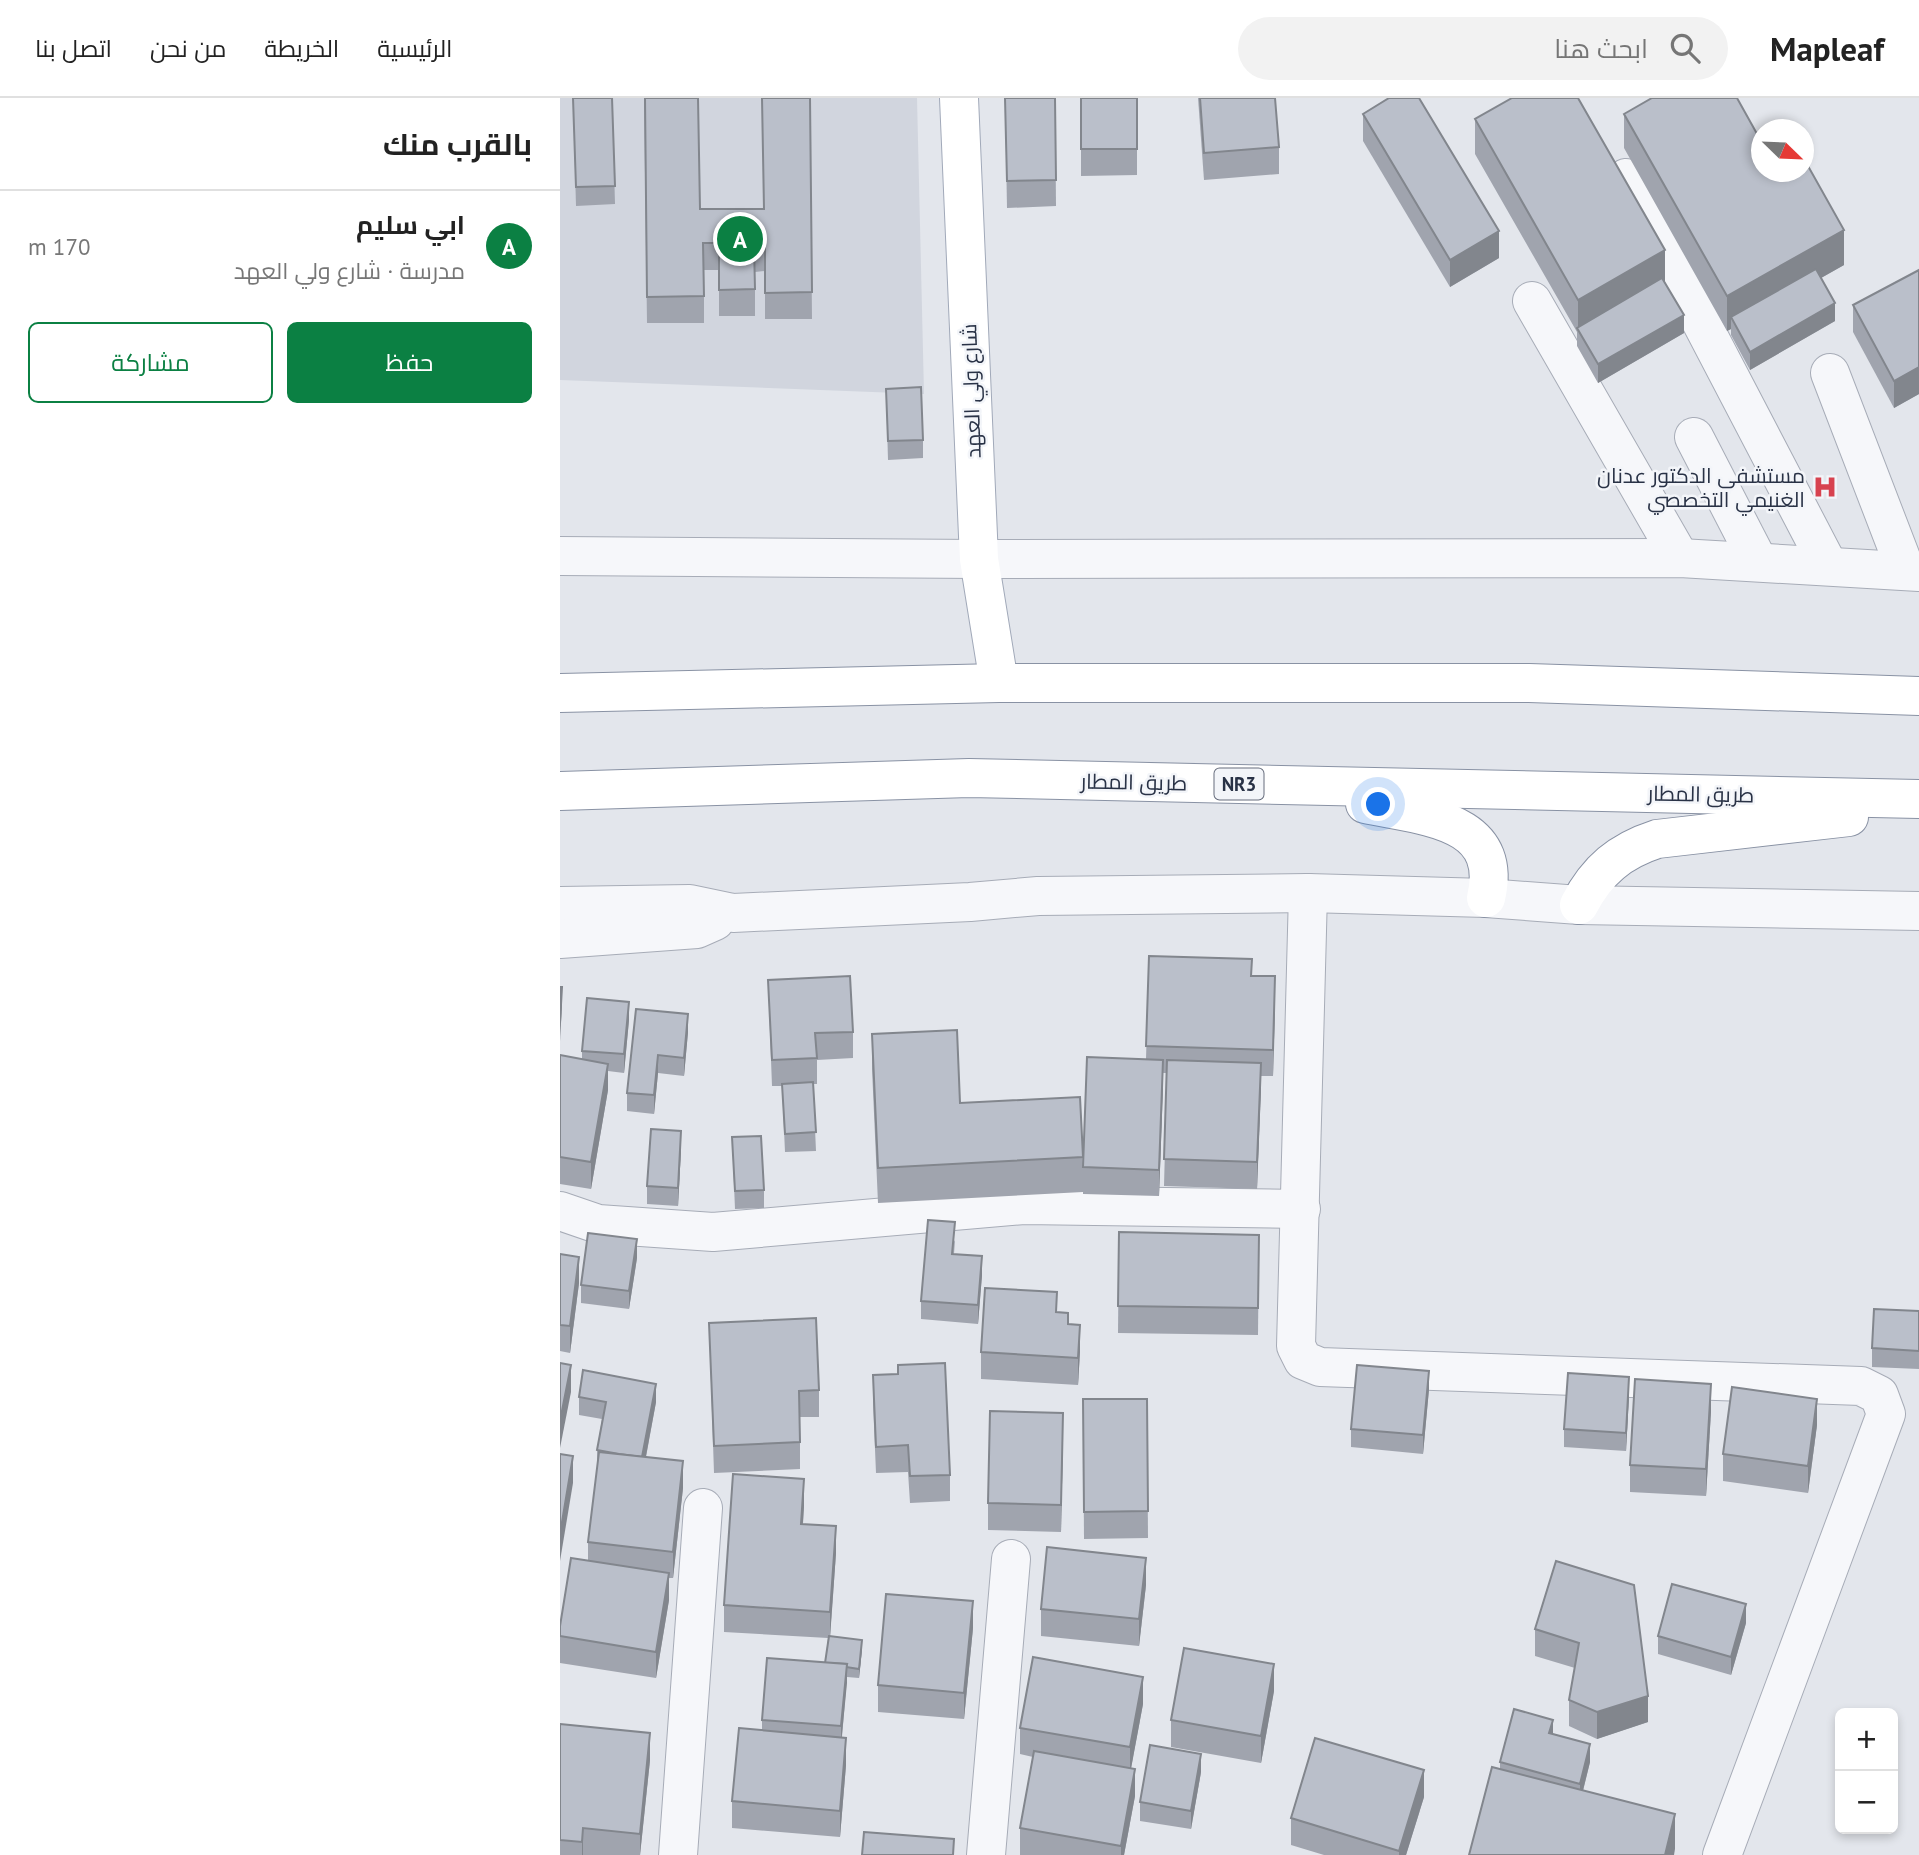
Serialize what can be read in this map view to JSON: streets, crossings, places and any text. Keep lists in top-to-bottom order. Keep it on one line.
{"streets":{"main road":["شارع ولي العهد","طريق المطار","NR3"]},"places":{"hospital":["مستشفي الدكتور عدنان الغنيمي التخصصي"]},"north":"bottom right","page":{"header":"Mapleaf","search":"ابحث هنا","nav":["الرئيسية","الخريطة","من نحن","اتصل بنا"],"heading":"بالقرب منك","list":[{"mark":"A","name":"ابي سليم","note":"مدرسة · شارع ولي العهد","value":"170 m"}],"pins":"A","buttons":["حفظ","مشاركة"],"map_buttons":["+","−"]}}
